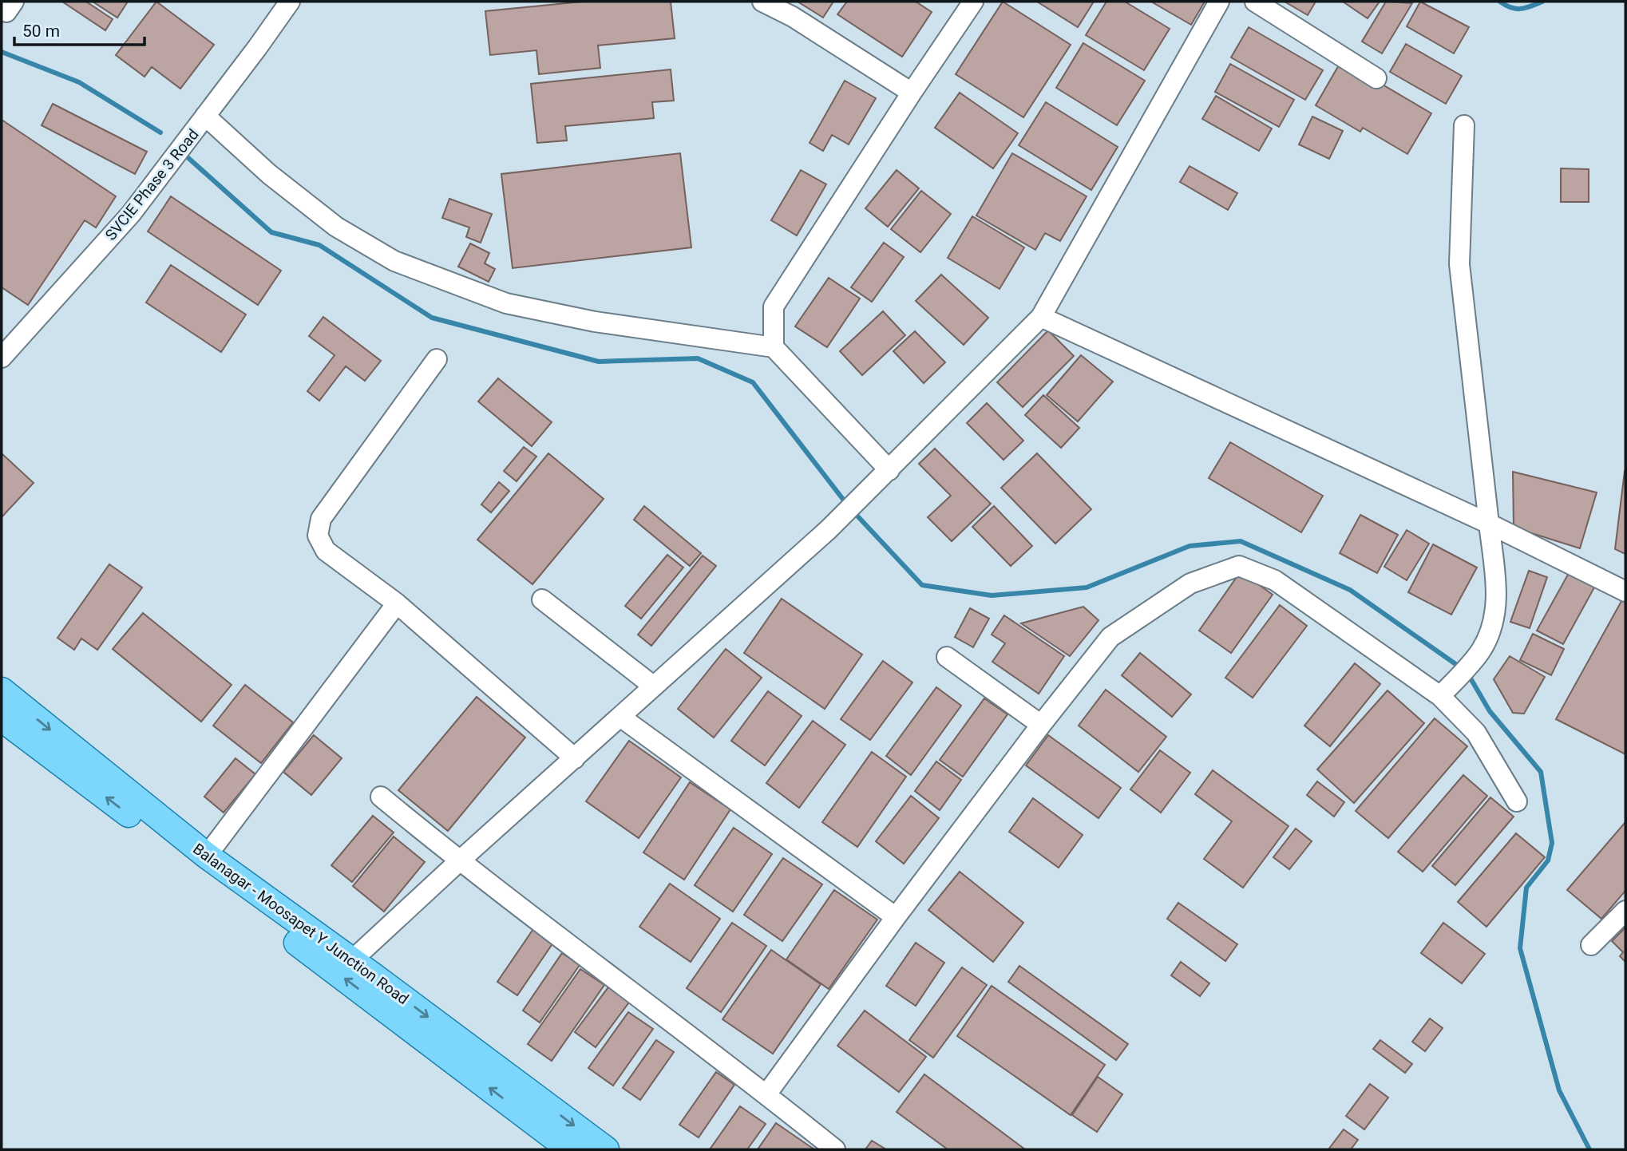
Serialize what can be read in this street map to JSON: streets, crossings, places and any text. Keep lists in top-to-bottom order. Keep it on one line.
{"streets":{"main road":["Balanagar - Moosapet Y Junction Road"],"street":["SVCIE Phase 3 Road"]},"scale_bar":"50 m"}
